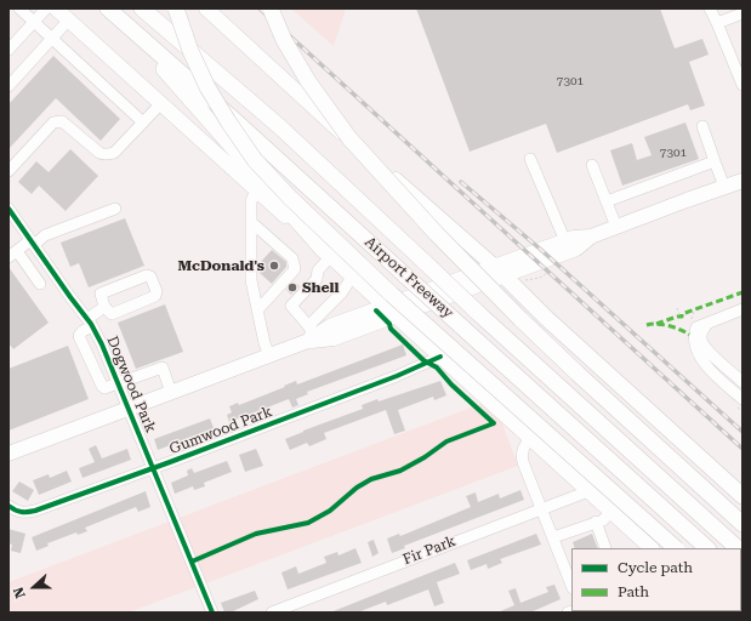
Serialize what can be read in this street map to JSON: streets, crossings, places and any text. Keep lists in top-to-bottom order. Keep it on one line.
{"streets":{"highway":["Airport Freeway"],"street":["Dogwood Park","Gumwood Park","Fir Park"]},"crossings":[["Dogwood Park","Gumwood Park"]],"places":["McDonald's","Shell"],"house_numbers":["7301","7301"],"legend":["Cycle path","Path"],"north":"left"}
